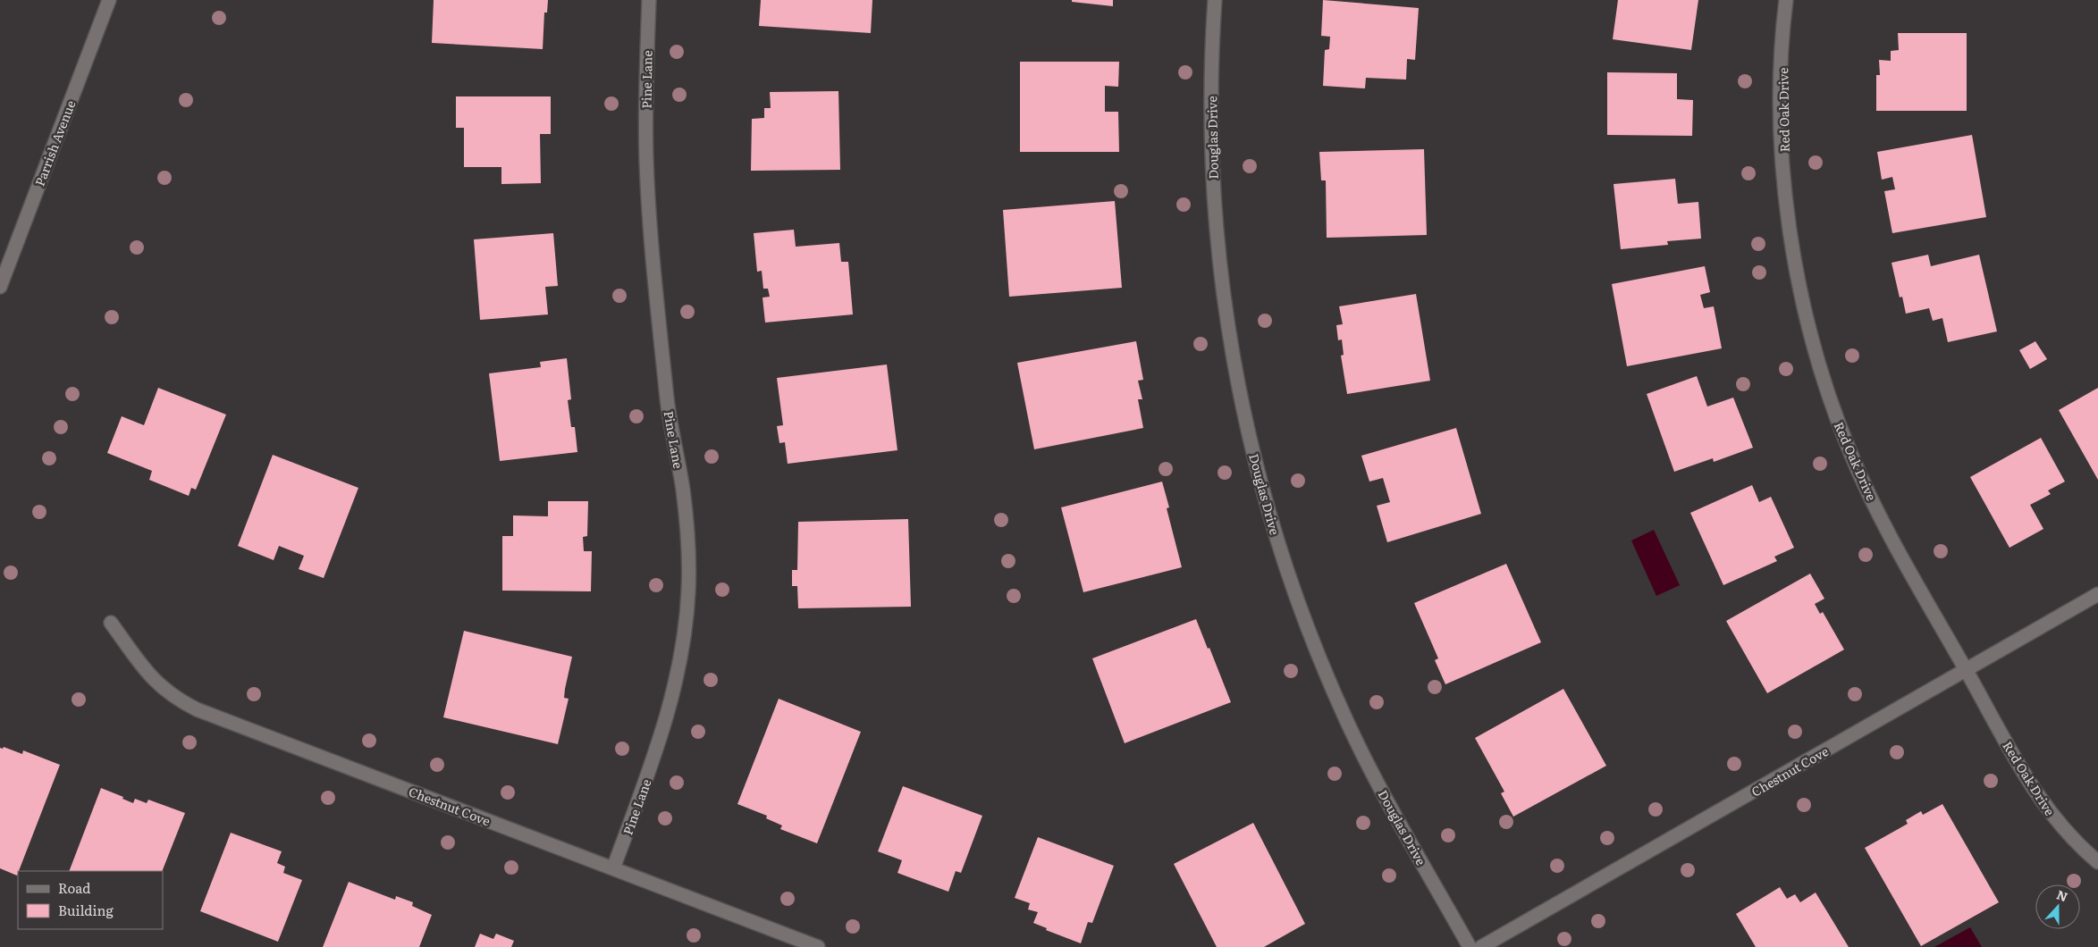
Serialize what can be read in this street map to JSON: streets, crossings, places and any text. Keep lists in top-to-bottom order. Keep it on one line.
{"streets":{"street":["Pine Lane","Red Oak Drive","Douglas Drive","Parrish Avenue","Chestnut Cove"]},"crossings":[["Pine Lane","Chestnut Cove"],["Red Oak Drive","Chestnut Cove"]],"legend":["Road","Building"],"north":"top"}
